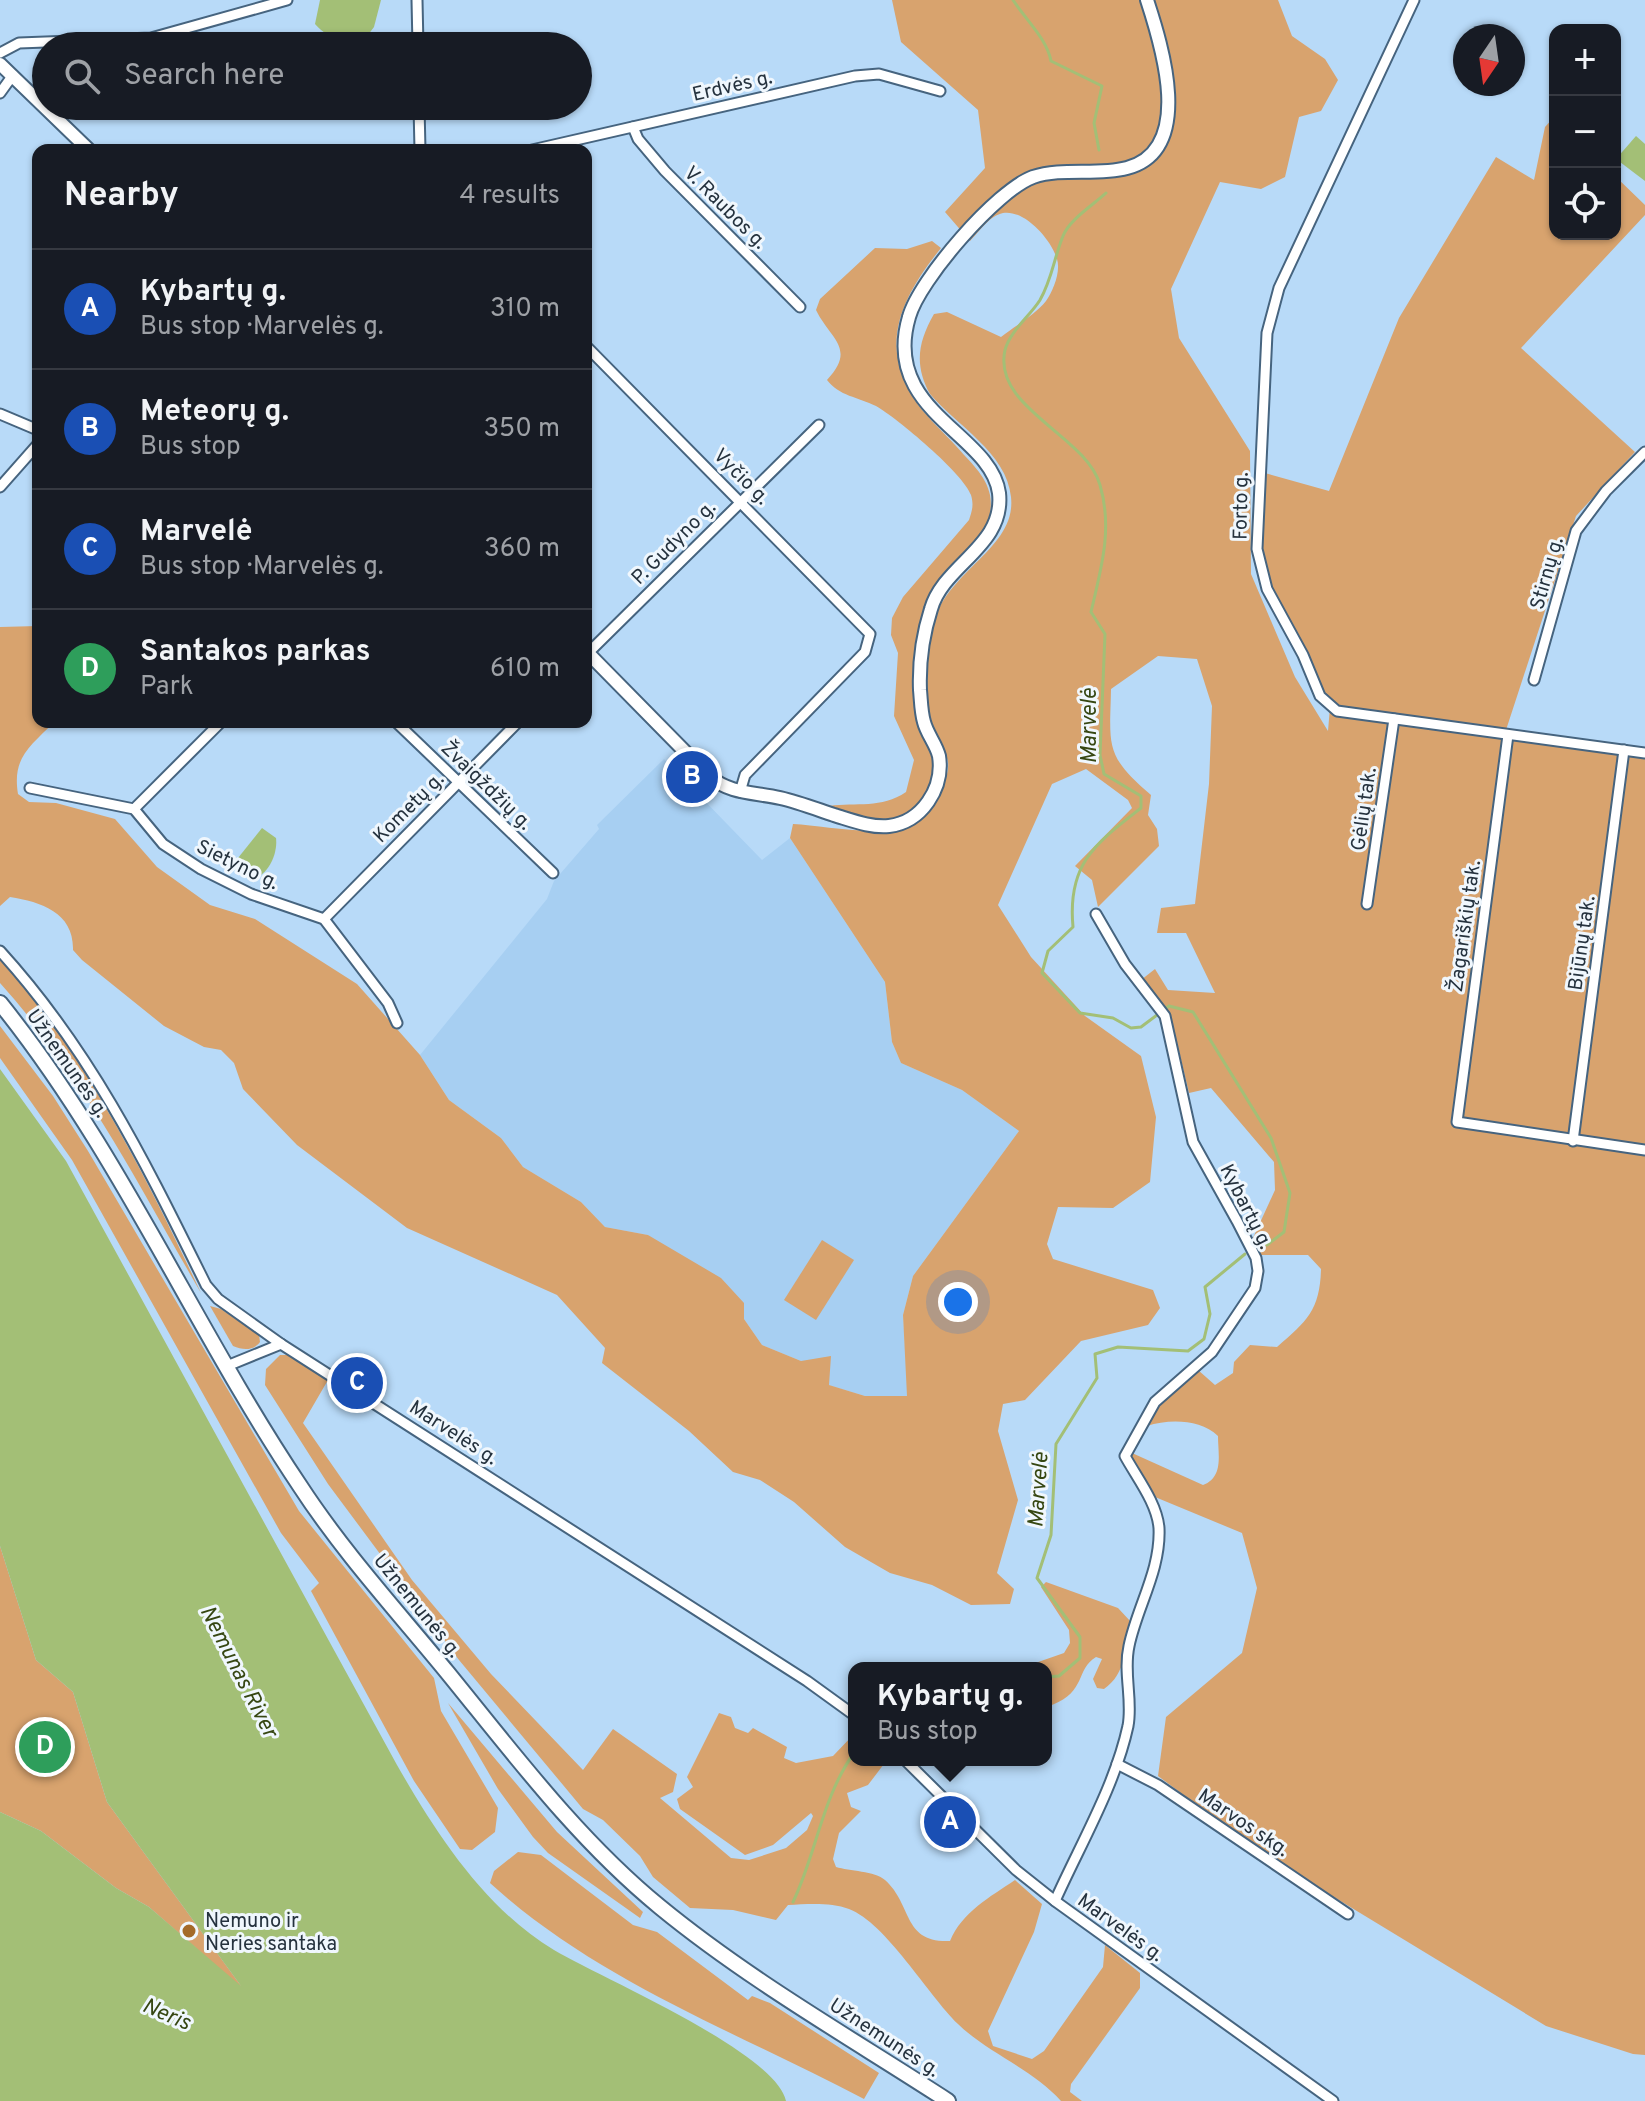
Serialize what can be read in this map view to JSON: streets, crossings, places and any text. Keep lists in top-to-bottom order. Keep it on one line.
{"streets":{"main road":["Užnemunės g."],"street":["Erdvės g.","V. Raubos g.","Vyčio g.","Forto g.","P. Gudyno g.","Stirnų g.","Žvaigždžių g.","Kometų g.","Gėlių tak.","Sietyno g.","Žagariškių tak.","Bijūnų tak.","Kybartų g.","Marvelės g.","Marvos skg."]},"crossings":[["Erdvės g.","V. Raubos g."],["Vyčio g.","P. Gudyno g."],["Forto g.","Gėlių tak."],["Forto g.","Žagariškių tak."],["Forto g.","Bijūnų tak."],["Žvaigždžių g.","Kometų g."],["Kometų g.","Sietyno g."],["Žagariškių tak.","Bijūnų tak."],["Kybartų g.","Marvelės g."],["Kybartų g.","Marvos skg."]],"water":["Marvelė","Nemunas River","Neris"],"places":["Nemuno ir Neries santaka"],"north":"bottom","page":{"map_buttons":["+","−"],"search":"Search here","heading":["Nearby","4 results"],"list":[{"mark":"A","name":"Kybartų g.","note":"Bus stop · Marvelės g.","value":"310 m"},{"mark":"B","name":"Meteorų g.","note":"Bus stop","value":"350 m"},{"mark":"C","name":"Marvelė","note":"Bus stop · Marvelės g.","value":"360 m"},{"mark":"D","name":"Santakos parkas","note":"Park","value":"610 m"}],"pins":["B","C","D","A"],"popup":["Kybartų g.","Bus stop"]}}
